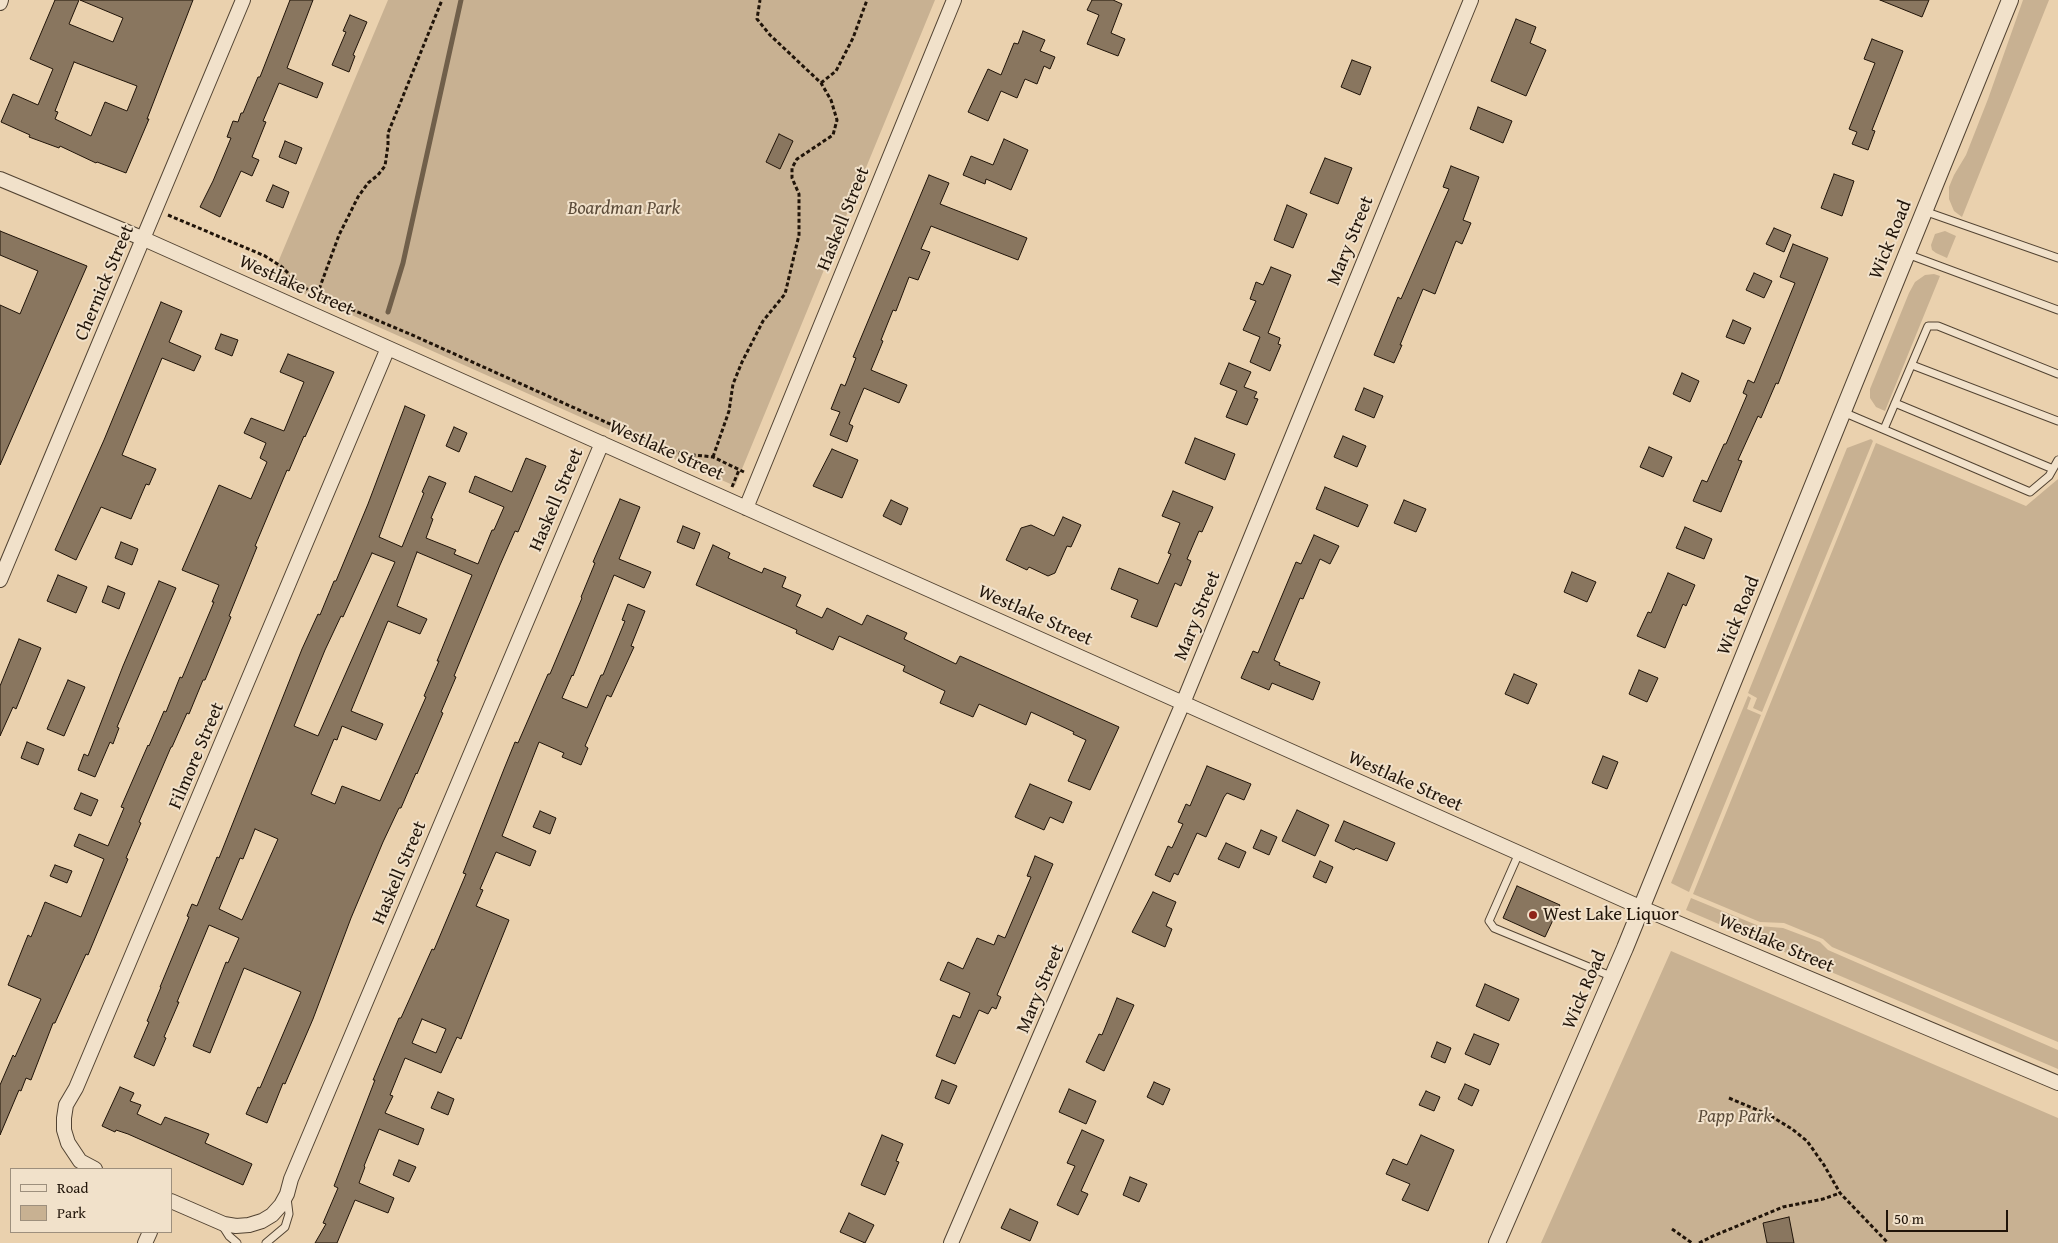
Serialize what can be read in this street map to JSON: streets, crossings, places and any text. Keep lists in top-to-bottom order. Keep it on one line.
{"streets":{"street":["Haskell Street","Wick Road","Mary Street","Chernick Street","Westlake Street","Filmore Street"]},"crossings":[["Haskell Street","Westlake Street"],["Wick Road","Westlake Street"],["Mary Street","Westlake Street"],["Chernick Street","Westlake Street"],["Westlake Street","Filmore Street"]],"parks":["Boardman Park","Papp Park"],"places":["West Lake Liquor"],"legend":["Road","Park"],"scale_bar":"50 m"}
